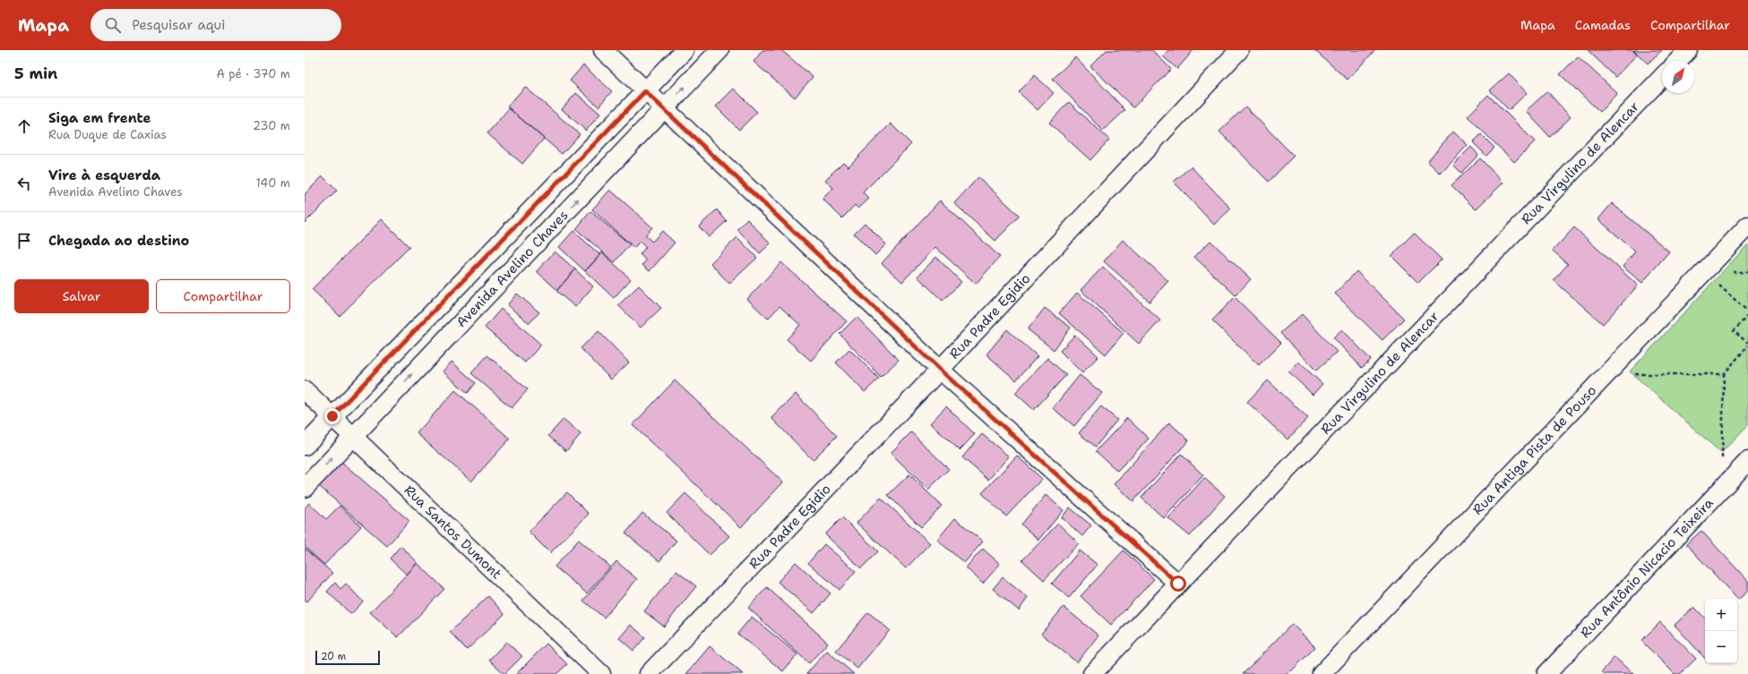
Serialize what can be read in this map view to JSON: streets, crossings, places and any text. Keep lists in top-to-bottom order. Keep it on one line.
{"streets":{"street":["Rua Virgulino de Alencar","Avenida Avelino Chaves","Rua Padre Egidio","Rua Antiga Pista de Pouso","Rua Santos Dumont","Rua Antônio Nicacio Teixeira"]},"crossings":[["Avenida Avelino Chaves","Rua Santos Dumont"]],"scale_bar":"20 m","north":"top right","page":{"header":"Mapa","search":"Pesquisar aqui","nav":["Mapa","Camadas","Compartilhar"],"heading":["5 min","A pé · 370 m"],"list":[["Siga em frente","Rua Duque de Caxias","230 m"],["Vire à esquerda","Avenida Avelino Chaves","140 m"],"Chegada ao destino"],"buttons":["Salvar","Compartilhar"],"map_buttons":["+","−"],"scale":"20 m"}}
